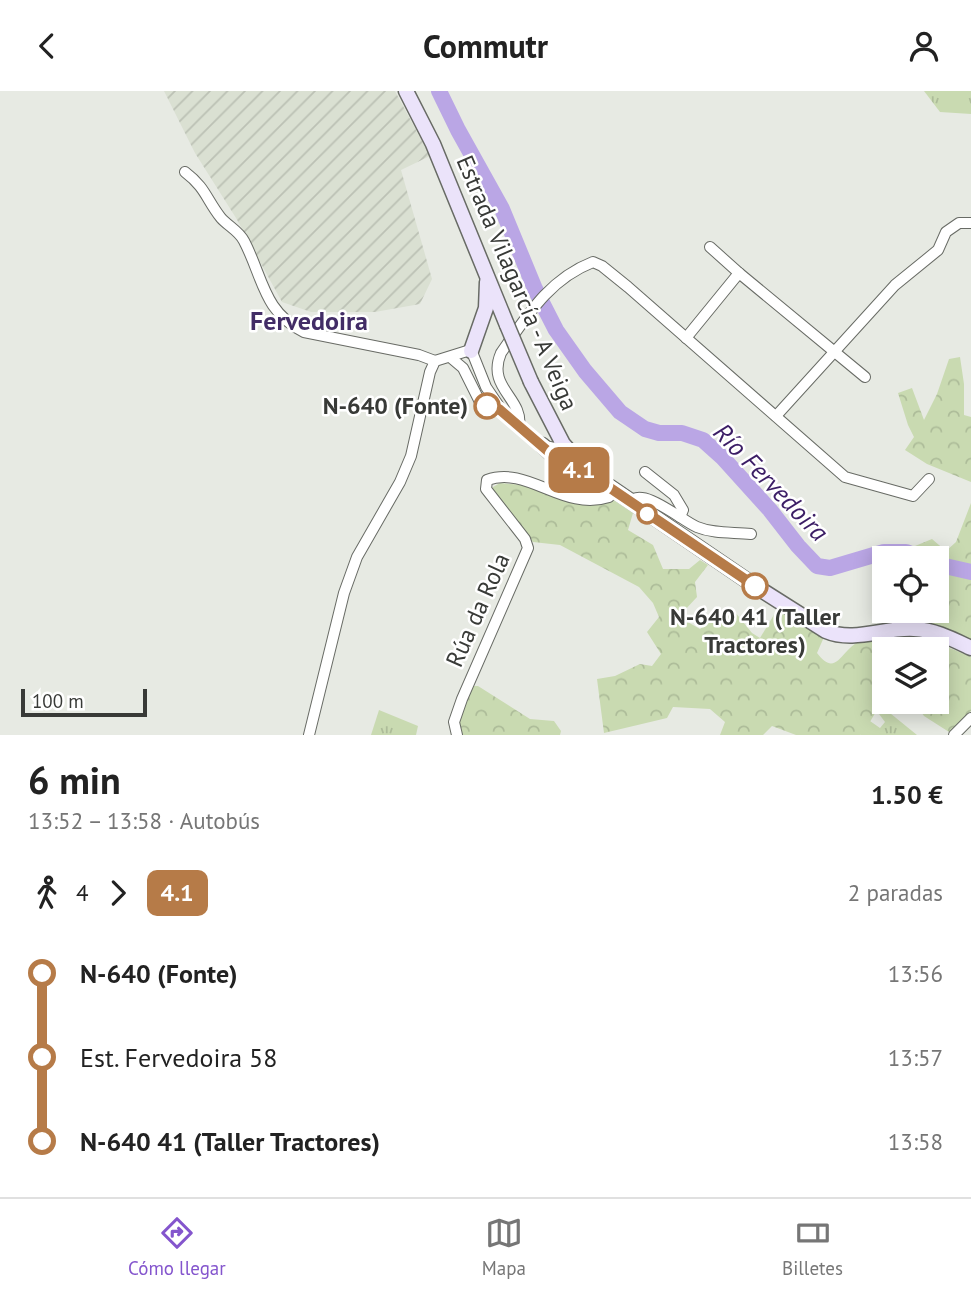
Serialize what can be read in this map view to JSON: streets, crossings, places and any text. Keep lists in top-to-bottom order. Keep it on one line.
{"streets":{"main road":["Estrada Vilagarcía - A Veiga"],"street":["Rúa da Rola"]},"crossings":[["Estrada Vilagarcía - A Veiga","Rúa da Rola"]],"districts":["Fervedoira"],"water":["Río Fervedoira"],"places":["N-640 (Fonte)","N-640 41 (Taller Tractores)"],"lines":["bus line 4.1"],"scale_bar":"100 m","page":{"header":"Commutr","on_map":"4.1","scale":"100 m","heading":["6 min","13:52 – 13:58 · Autobús","1.50 €"],"legs":["4","4.1","2 paradas"],"list":[{"name":"N-640 (Fonte)","value":"13:56"},{"name":"Est. Fervedoira 58","value":"13:57"},{"name":"N-640 41 (Taller Tractores)","value":"13:58"}],"tabs":["Cómo llegar","Mapa","Billetes"]}}
